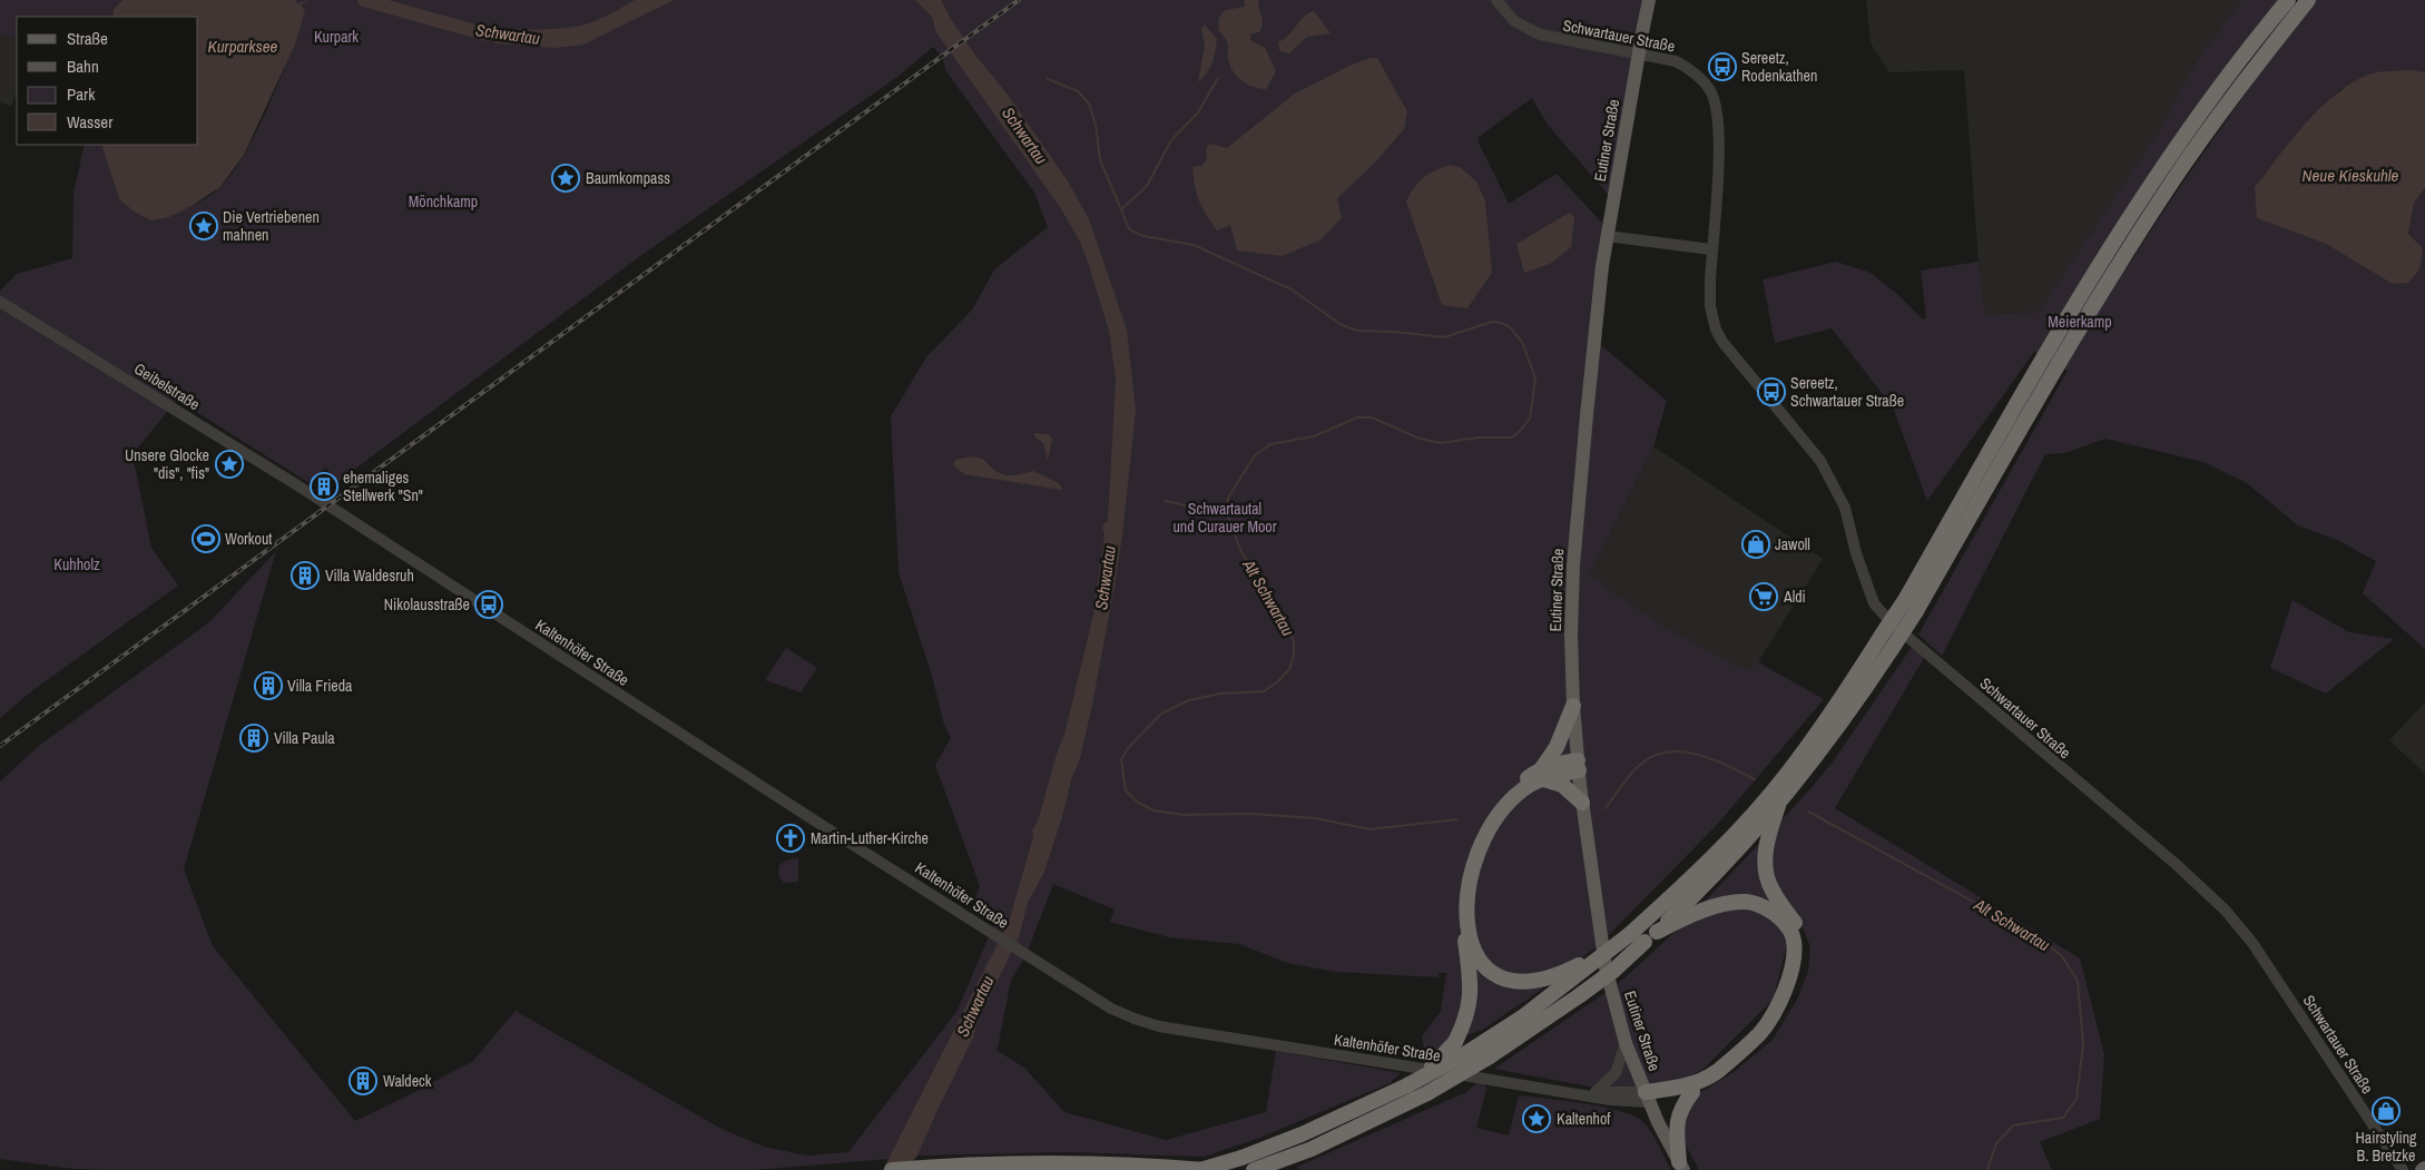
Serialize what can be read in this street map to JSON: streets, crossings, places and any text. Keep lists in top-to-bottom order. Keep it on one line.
{"streets":{"main road":["Eutiner Straße"],"street":["Schwartauer Straße","Geibelstraße","Kaltenhöfer Straße"]},"crossings":[["Eutiner Straße","Kaltenhöfer Straße"],["Geibelstraße","Kaltenhöfer Straße"]],"water":["Schwartau","Kurparksee","Neue Kieskuhle","Alt Schwartau"],"parks":["Kurpark","Mönchkamp","Meierkamp","Schwartautal und Curauer Moor","Kuhholz"],"places":{"bus stop":["Sereetz, Rodenkathen","Sereetz, Schwartauer Straße","Nikolausstraße"],"place":["Baumkompass","Die Vertriebenen mahnen","Unsere Glocke \"dis\", \"fis\"","Kaltenhof"],"building":["ehemaliges Stellwerk \"Sn\"","Villa Waldesruh","Villa Frieda","Villa Paula","Waldeck"],"sports":["Workout"],"shop":["Jawoll","Hairstyling B. Bretzke"],"supermarket":["Aldi"],"church":["Martin-Luther-Kirche"]},"legend":["Straße","Bahn","Park","Wasser"]}
